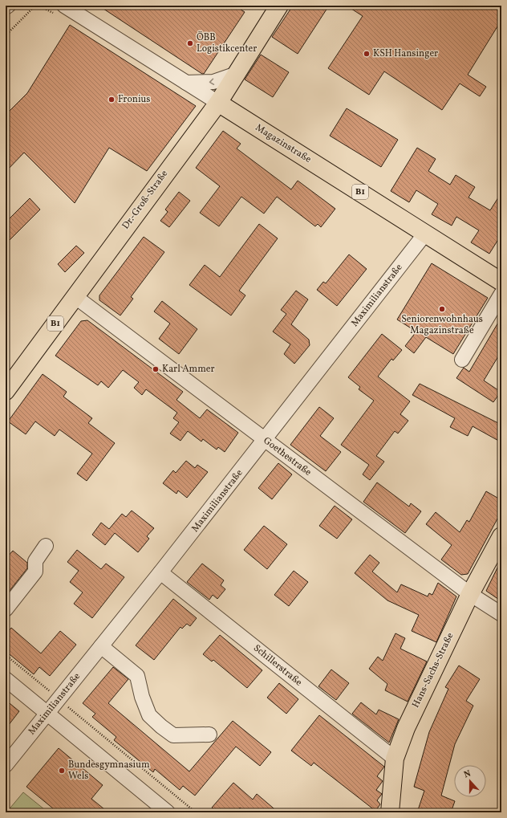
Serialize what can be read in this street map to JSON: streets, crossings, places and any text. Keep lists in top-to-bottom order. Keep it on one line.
{"streets":{"main road":["Magazinstraße","B1","Dr.-Groß-Straße","Hans-Sachs-Straße"],"street":["Maximilianstraße","Goethestraße","Schillerstraße"]},"crossings":[["Magazinstraße","Dr.-Groß-Straße"],["Magazinstraße","Maximilianstraße"],["Dr.-Groß-Straße","Goethestraße"],["Maximilianstraße","Goethestraße"],["Maximilianstraße","Schillerstraße"],["Goethestraße","Hans-Sachs-Straße"],["Schillerstraße","Hans-Sachs-Straße"]],"places":["ÖBB Logistikcenter","KSH Hansinger","Fronius","Seniorenwohnhaus Magazinstraße","Karl Ammer","Bundesgymnasium Wels"],"north":"top"}
